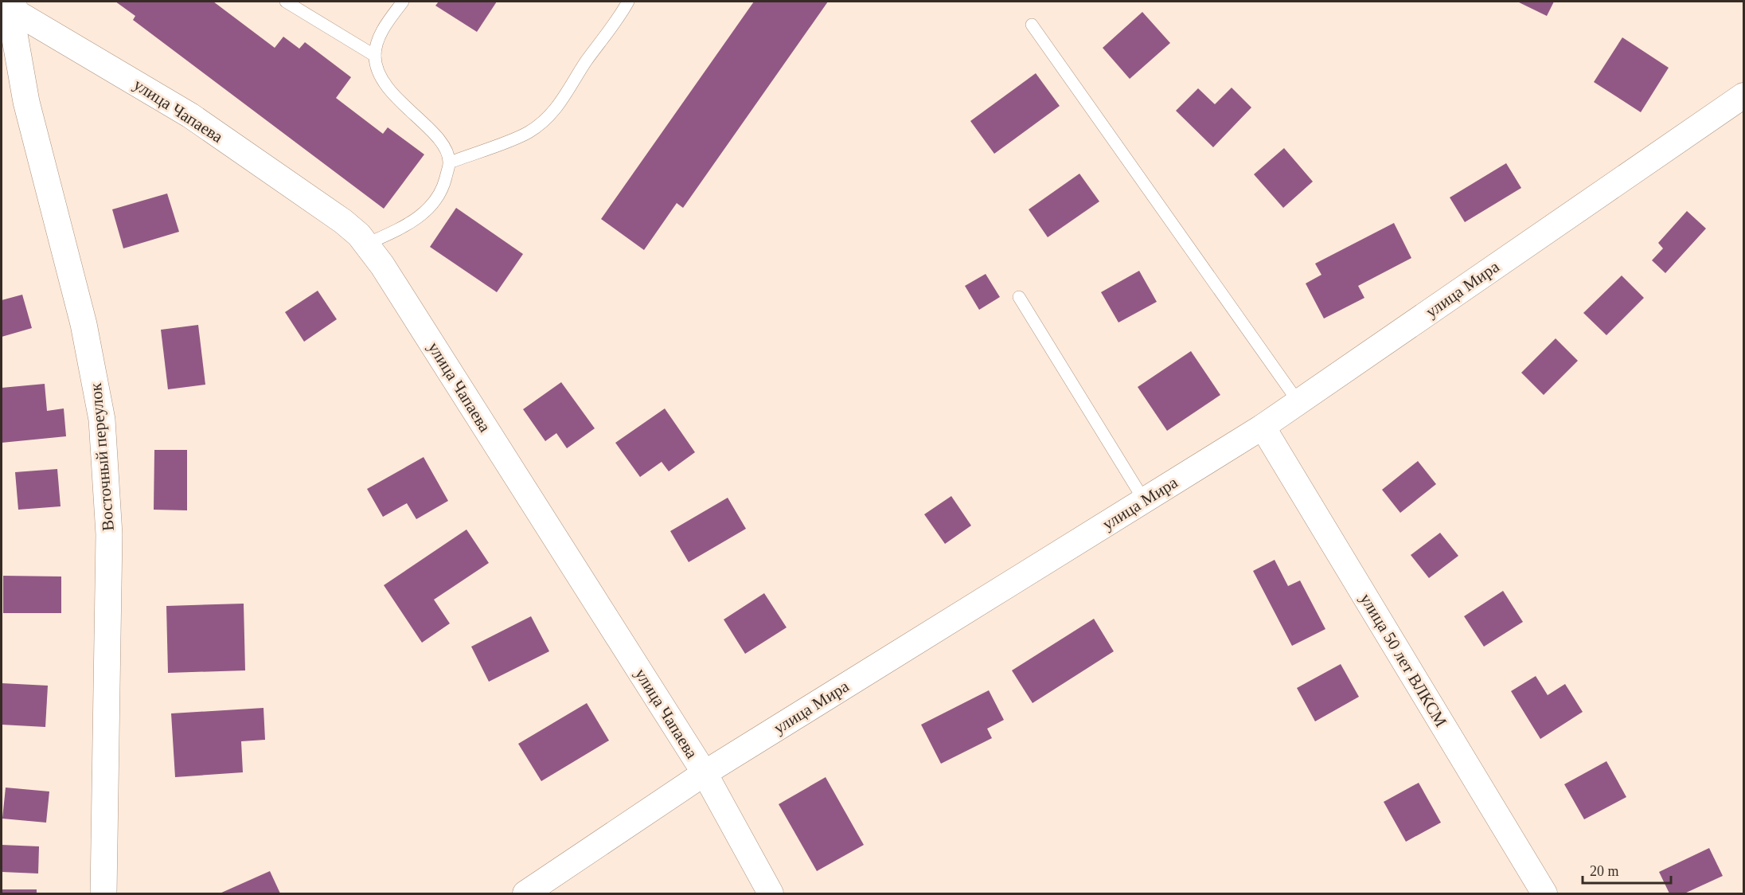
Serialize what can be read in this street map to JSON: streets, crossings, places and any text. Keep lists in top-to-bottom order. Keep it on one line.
{"streets":{"street":["улица Чапаева","улица Мира","Восточный переулок","улица 50 лет ВЛКСМ"]},"crossings":[["улица Чапаева","улица Мира"],["улица Чапаева","Восточный переулок"],["улица Мира","улица 50 лет ВЛКСМ"]],"scale_bar":"20 m"}
